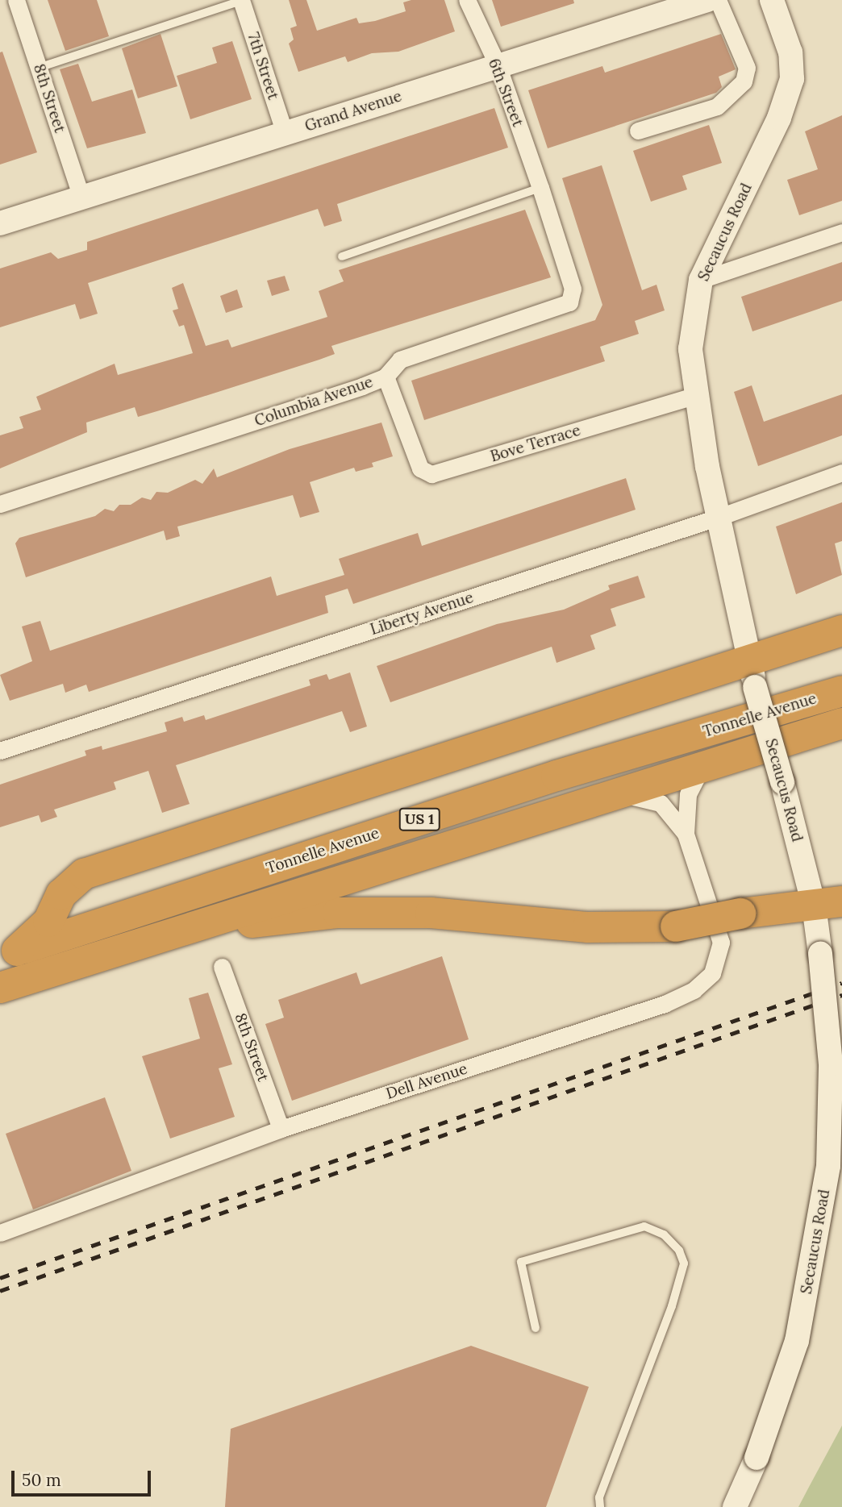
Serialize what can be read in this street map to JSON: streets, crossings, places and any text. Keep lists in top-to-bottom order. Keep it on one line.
{"streets":{"highway":["Tonnelle Avenue","US 1"],"main road":["Grand Avenue","Secaucus Road"],"street":["7th Street","6th Street","8th Street","Columbia Avenue","Bove Terrace","Liberty Avenue","Dell Avenue"]},"crossings":[["7th Street","Grand Avenue"],["6th Street","Grand Avenue"],["6th Street","Columbia Avenue"],["8th Street","Grand Avenue"],["8th Street","Dell Avenue"],["Secaucus Road","Bove Terrace"],["Secaucus Road","Liberty Avenue"],["Columbia Avenue","Bove Terrace"],["Tonnelle Avenue","Dell Avenue"]],"scale_bar":"50 m"}
